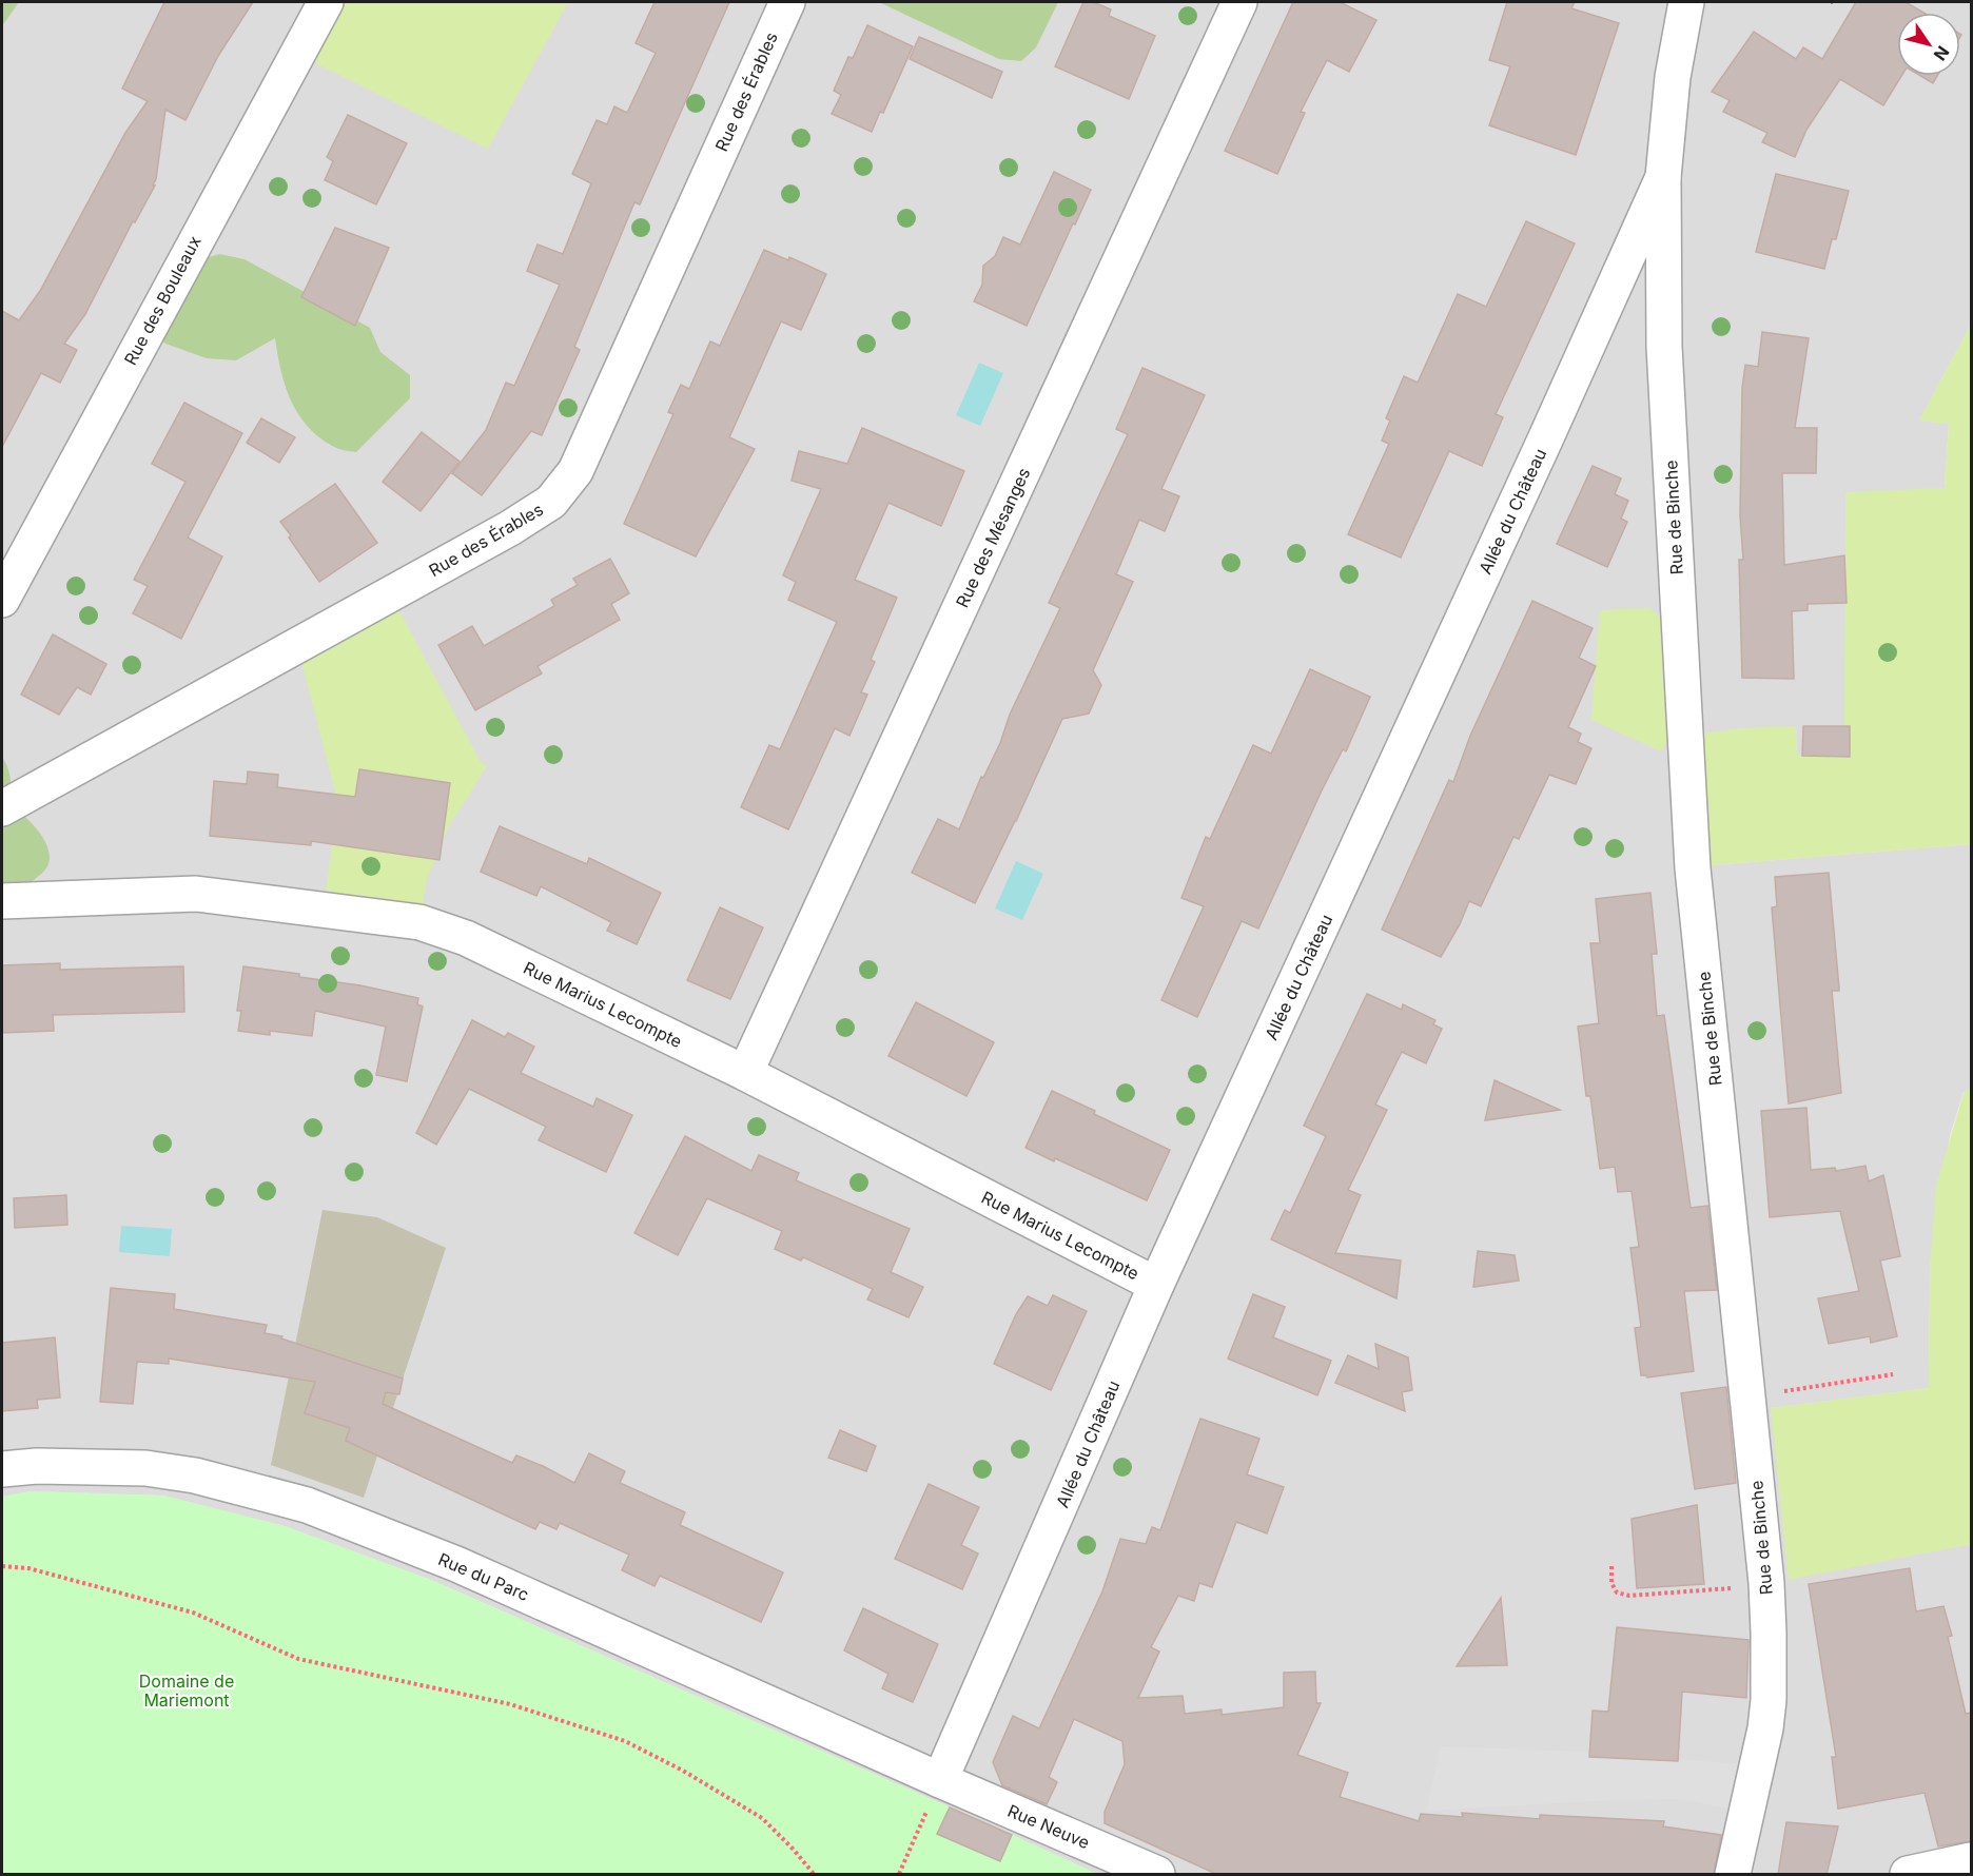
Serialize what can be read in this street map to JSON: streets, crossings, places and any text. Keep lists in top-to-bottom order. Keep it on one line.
{"streets":{"street":["Rue des Érables","Rue des Bouleaux","Allée du Château","Rue de Binche","Rue des Mésanges","Rue Marius Lecompte","Rue du Parc","Rue Neuve"]},"crossings":[["Allée du Château","Rue de Binche"],["Allée du Château","Rue Marius Lecompte"],["Allée du Château","Rue du Parc"],["Allée du Château","Rue Neuve"],["Rue des Mésanges","Rue Marius Lecompte"],["Rue du Parc","Rue Neuve"]],"parks":["Domaine de Mariemont"],"north":"bottom right"}
